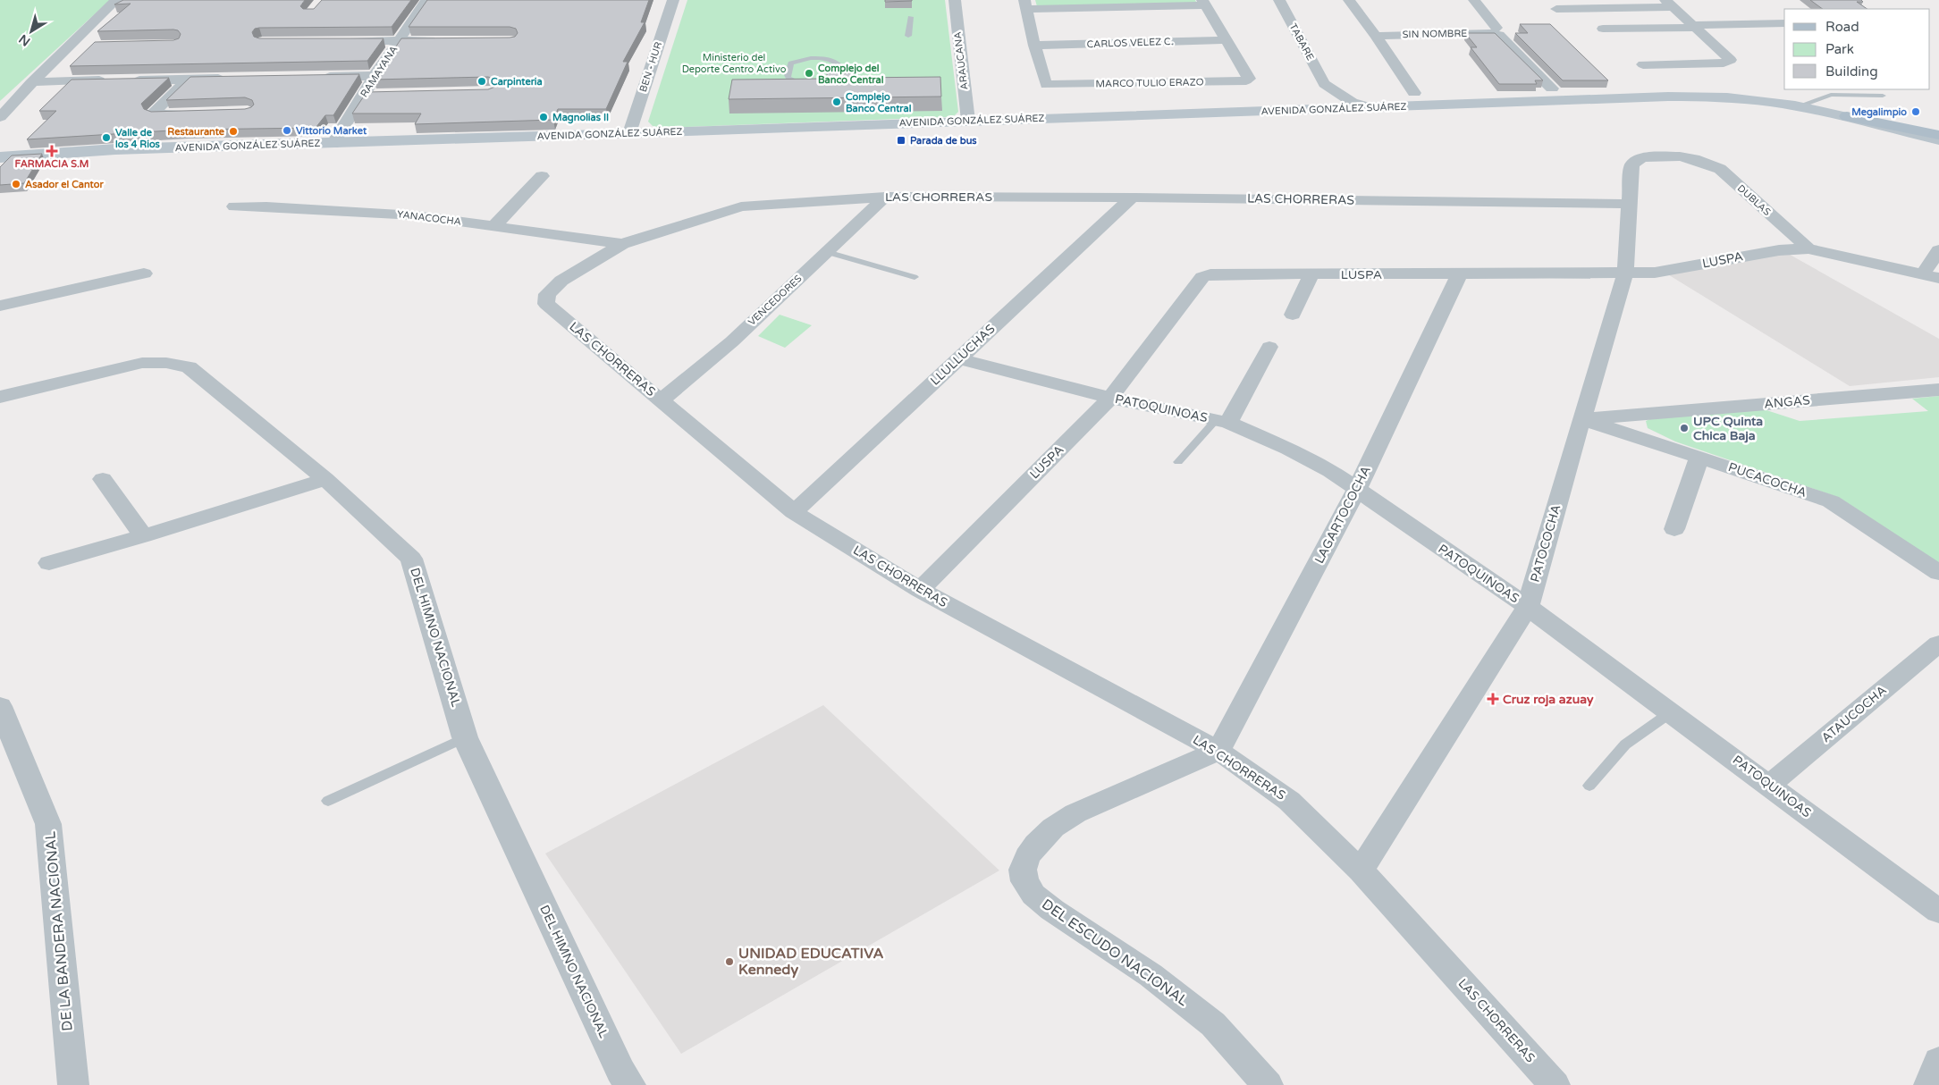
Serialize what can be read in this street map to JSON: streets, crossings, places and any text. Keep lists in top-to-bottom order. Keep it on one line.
{"streets":{"main road":["AVENIDA GONZÁLEZ SUÁREZ"],"street":["SIN NOMBRE","TABARE","CARLOS VELEZ C.","ARAUCANA","BEN - HUR","RAMAYANA","MARCO TULIO ERAZO","LAS CHORRERAS","DUBLAS","YANACOCHA","LUSPA","VENCEDORES","LLULLUCHAS","ANGAS","PATOQUINOAS","PUCACOCHA","LAGARTOCOCHA","PATOCOCHA","DEL HIMNO NACIONAL","ATAUCOCHA","DE LA BANDERA NACIONAL","DEL ESCUDO NACIONAL"]},"crossings":[["TABARE","AVENIDA GONZÁLEZ SUÁREZ"],["CARLOS VELEZ C.","MARCO TULIO ERAZO"],["ARAUCANA","AVENIDA GONZÁLEZ SUÁREZ"],["BEN - HUR","AVENIDA GONZÁLEZ SUÁREZ"],["RAMAYANA","AVENIDA GONZÁLEZ SUÁREZ"],["LAS CHORRERAS","DUBLAS"],["LAS CHORRERAS","YANACOCHA"],["LAS CHORRERAS","LUSPA"],["LAS CHORRERAS","VENCEDORES"],["LAS CHORRERAS","LLULLUCHAS"],["LAS CHORRERAS","LAGARTOCOCHA"],["LAS CHORRERAS","PATOCOCHA"],["LAS CHORRERAS","DEL ESCUDO NACIONAL"],["DUBLAS","LUSPA"],["DUBLAS","PATOCOCHA"],["LUSPA","PATOQUINOAS"],["LUSPA","LAGARTOCOCHA"],["LUSPA","PATOCOCHA"],["LLULLUCHAS","PATOQUINOAS"],["ANGAS","PUCACOCHA"],["ANGAS","PATOCOCHA"],["PATOQUINOAS","LAGARTOCOCHA"],["PATOQUINOAS","PATOCOCHA"],["PATOQUINOAS","ATAUCOCHA"],["PUCACOCHA","PATOCOCHA"],["LAGARTOCOCHA","DEL ESCUDO NACIONAL"]],"parks":["Ministerio del Deporte Centro Activo"],"places":{"other":["Complejo del Banco Central","Carpinteria","Complejo Banco Central","Megalimpio","Magnolias II","Vittorio Market","Restaurante","Valle de los 4 Rios","Asador el Cantor","UPC Quinta Chica Baja","UNIDAD EDUCATIVA Kennedy"],"transit":["Parada de bus"],"health":["FARMACIA S.M","Cruz roja azuay"]},"legend":["Road","Park","Building"],"north":"bottom left"}
